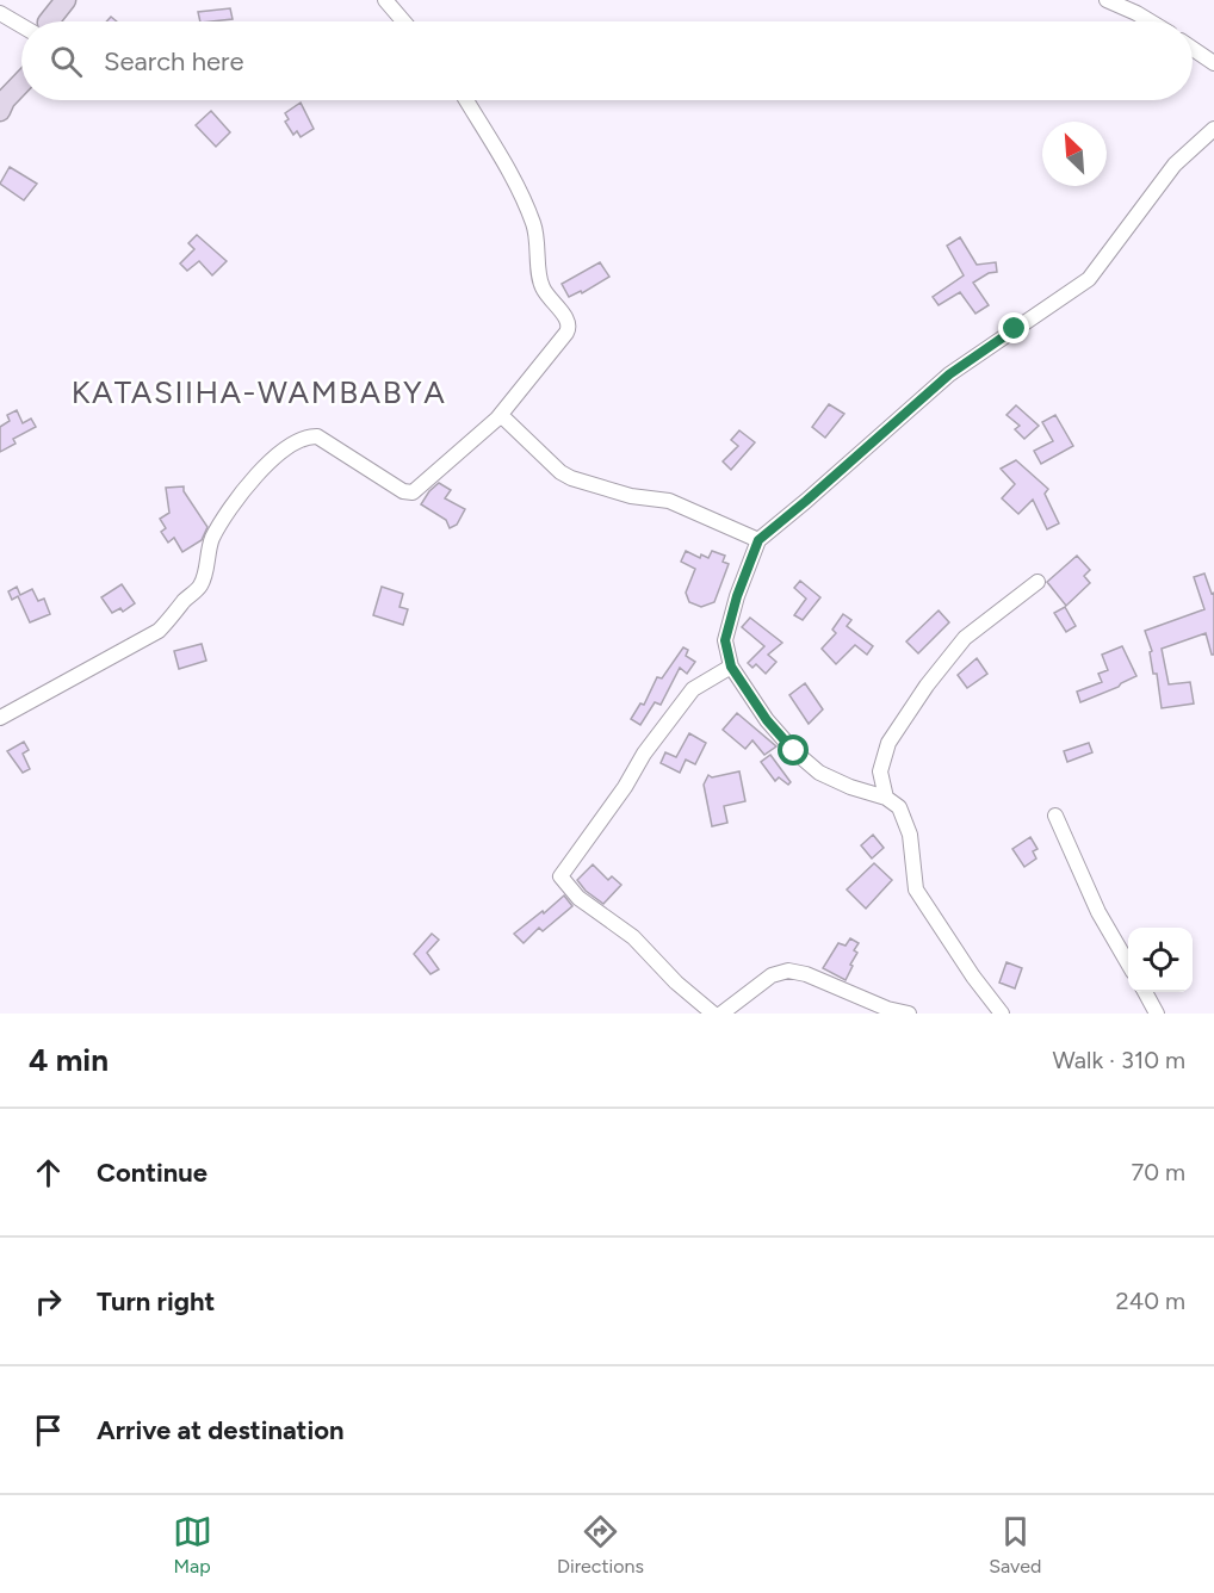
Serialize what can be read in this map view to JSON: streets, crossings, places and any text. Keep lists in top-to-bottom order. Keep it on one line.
{"districts":["KATASIIHA-WAMBABYA"],"north":"top left","page":{"search":"Search here","heading":["4 min","Walk · 310 m"],"list":[["Continue","70 m"],["Turn right","240 m"],"Arrive at destination"],"nav":["Map","Directions","Saved"]}}
